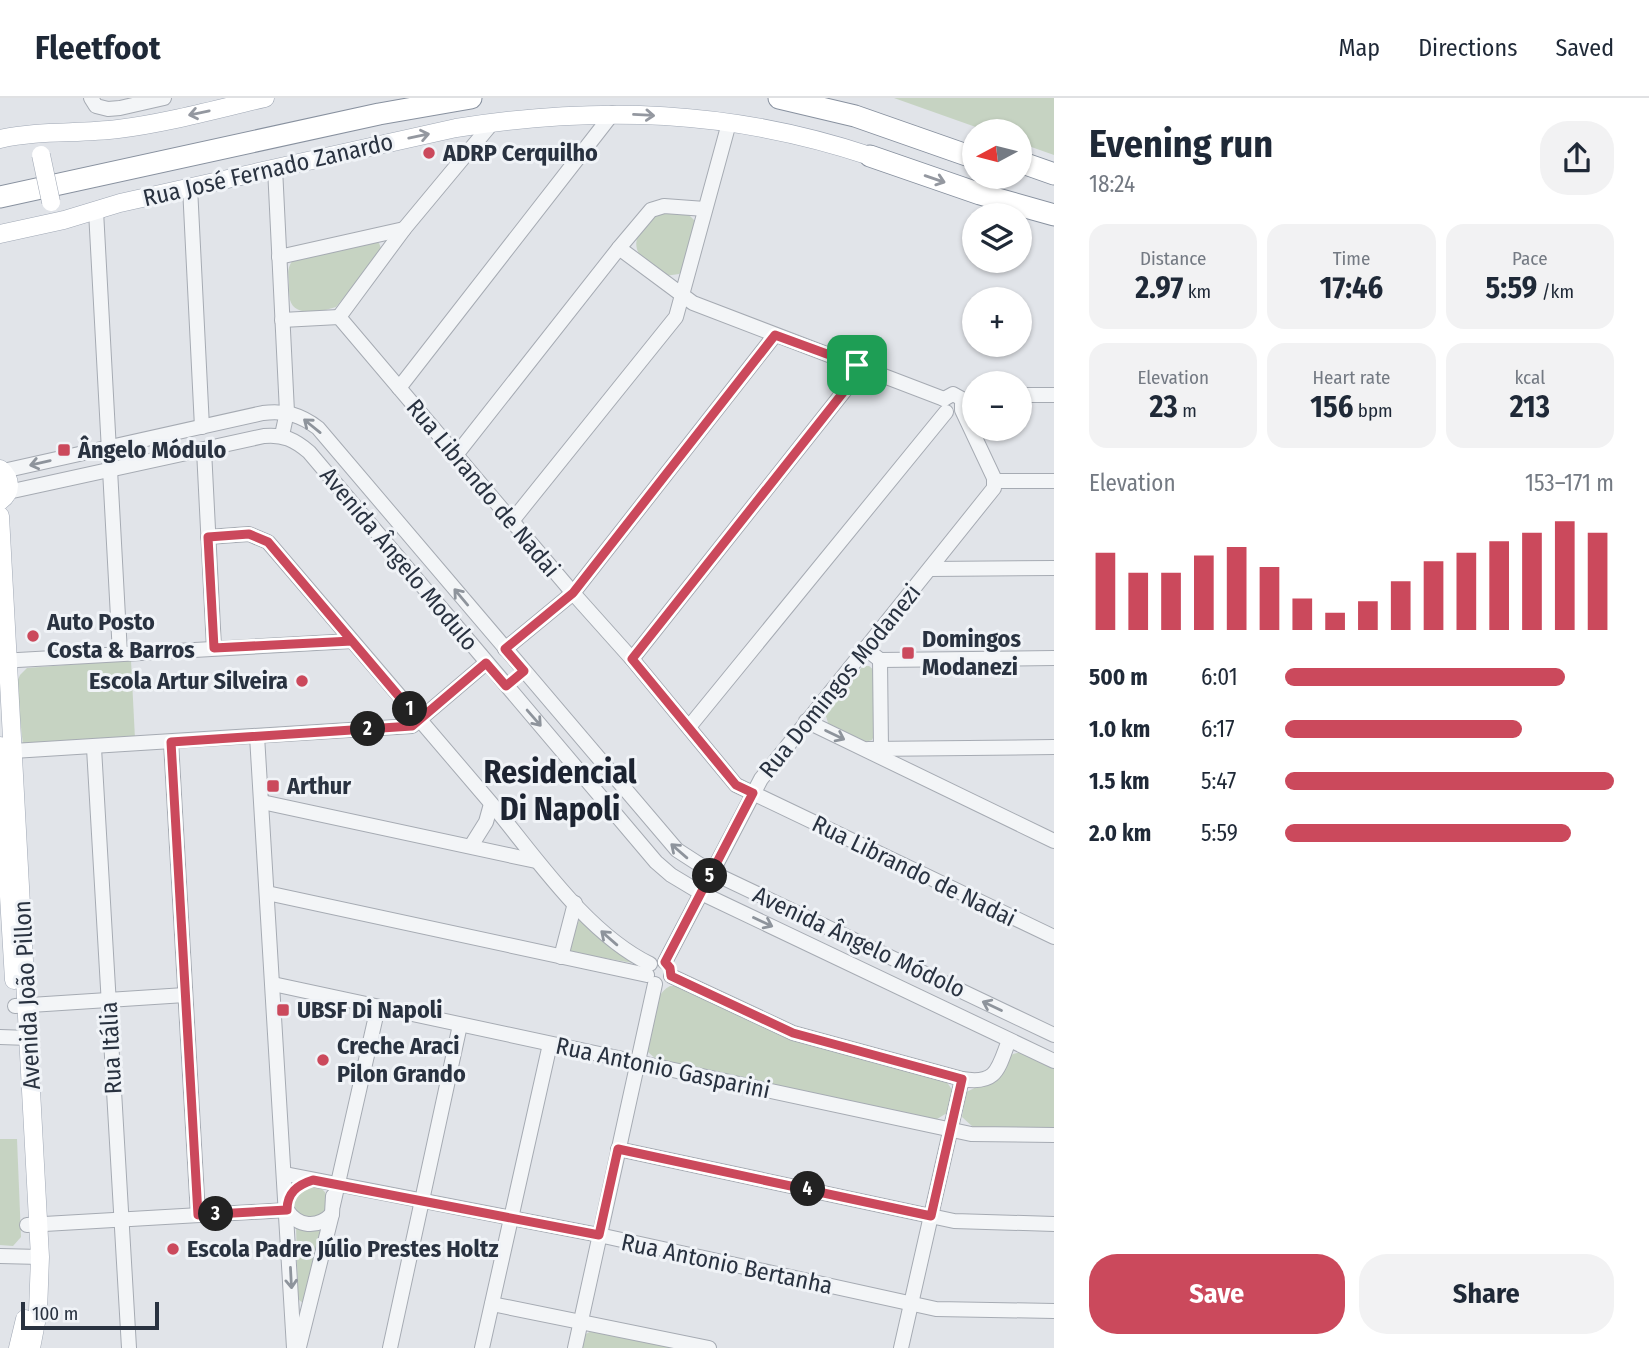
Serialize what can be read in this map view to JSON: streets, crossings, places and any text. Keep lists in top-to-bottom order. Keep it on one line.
{"streets":{"main road":["Rua José Fernado Zanardo","Avenida João Pillon"],"street":["Rua Librando de Nadai","Avenida Ângelo Modulo","Rua Domingos Modanezi","Avenida Ângelo Módolo","Rua Itália","Rua Antonio Gasparini","Rua Antonio Bertanha"]},"crossings":[["Rua Librando de Nadai","Rua Domingos Modanezi"],["Avenida Ângelo Modulo","Rua Domingos Modanezi"],["Avenida Ângelo Modulo","Avenida Ângelo Módolo"],["Rua Domingos Modanezi","Avenida Ângelo Módolo"],["Rua Domingos Modanezi","Rua Antonio Gasparini"],["Rua Domingos Modanezi","Rua Antonio Bertanha"]],"one_way":["Rua José Fernado Zanardo"],"districts":["Residencial Di Napoli"],"places":{"other":["ADRP Cerquilho","Auto Posto Costa & Barros","Escola Artur Silveira","Creche Araci Pilon Grando","Escola Padre Júlio Prestes Holtz"],"transit":["Ângelo Módulo","Domingos Modanezi","Arthur","UBSF Di Napoli"]},"scale_bar":"100 m","north":"left","page":{"header":"Fleetfoot","nav":["Map","Directions","Saved"],"heading":["Evening run","18:24"],"map_buttons":["+","−"],"stats":[["Distance","2.97 km"],["Time","17:46"],["Pace","5:59 /km"],["Elevation","23 m"],["Heart rate","156 bpm"],["kcal","213"]],"chart":["Elevation","153–171 m"],"list":[{"name":"500 m","note":"6:01"},{"name":"1.0 km","note":"6:17"},{"name":"1.5 km","note":"5:47"},{"name":"2.0 km","note":"5:59"}],"pins":["1","2","5","4","3"],"buttons":["Save","Share"],"scale":"100 m"}}
